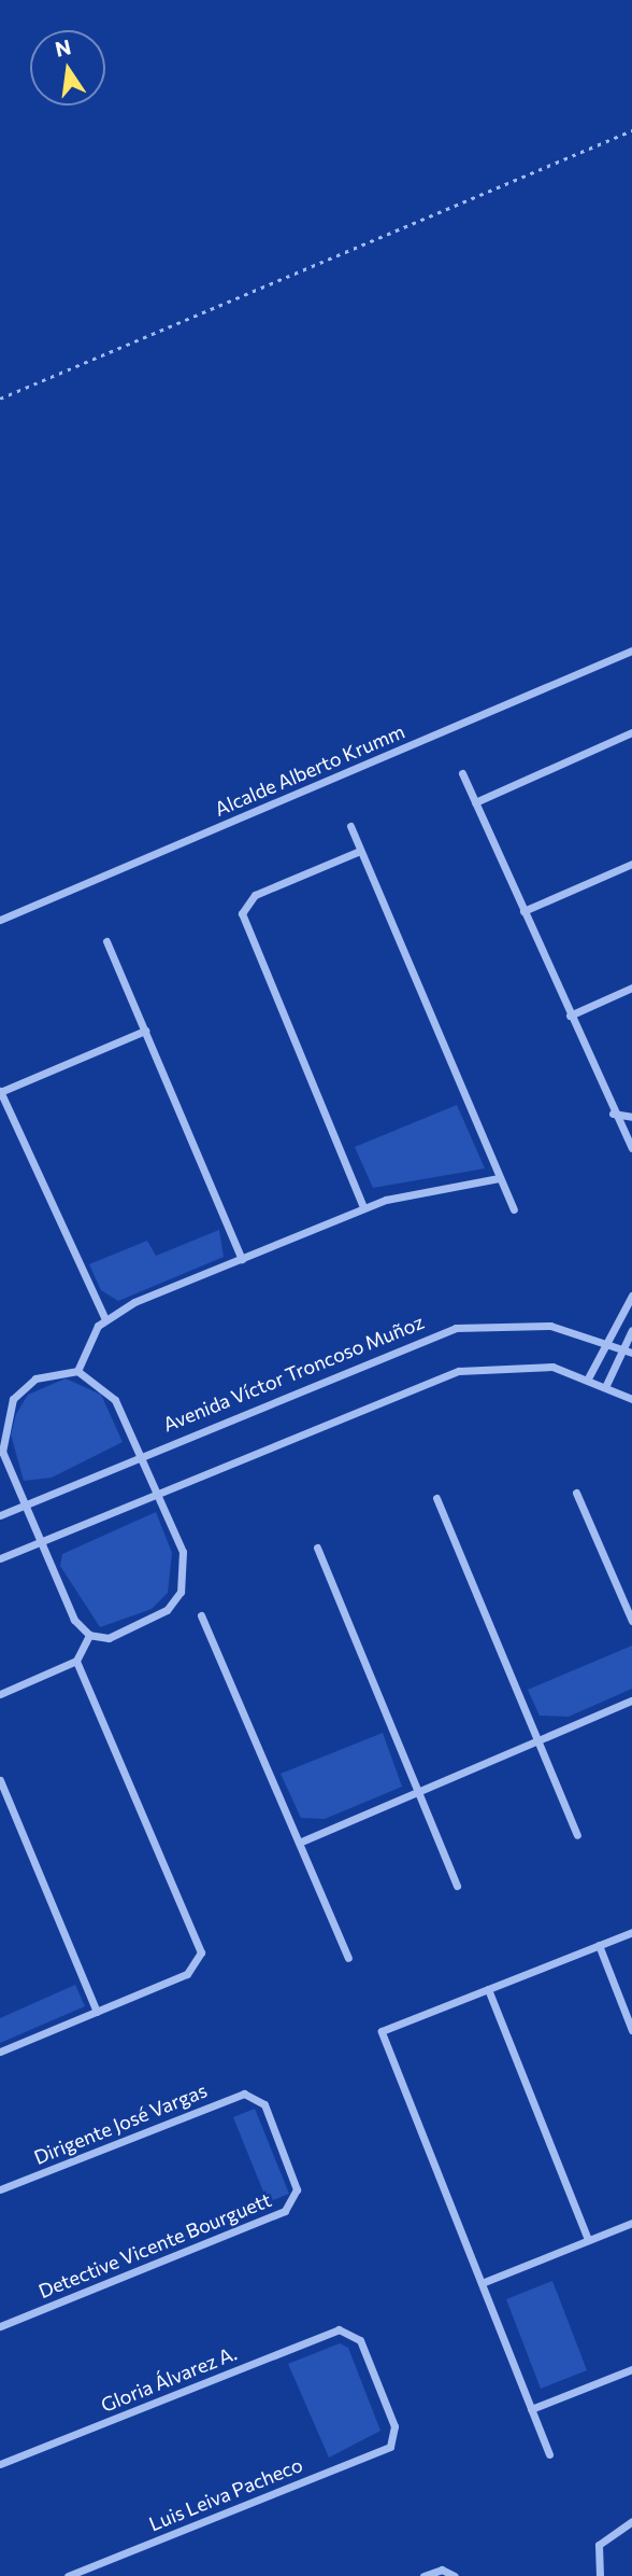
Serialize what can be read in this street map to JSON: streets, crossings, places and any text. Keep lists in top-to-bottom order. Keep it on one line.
{"streets":{"street":["Alcalde Alberto Krumm","Avenida Víctor Troncoso Muñoz","Dirigente José Vargas","Detective Vicente Bourguett","Gloria Álvarez A.","Luis Leiva Pacheco"]},"crossings":[["Dirigente José Vargas","Detective Vicente Bourguett"],["Gloria Álvarez A.","Luis Leiva Pacheco"]],"north":"top"}
